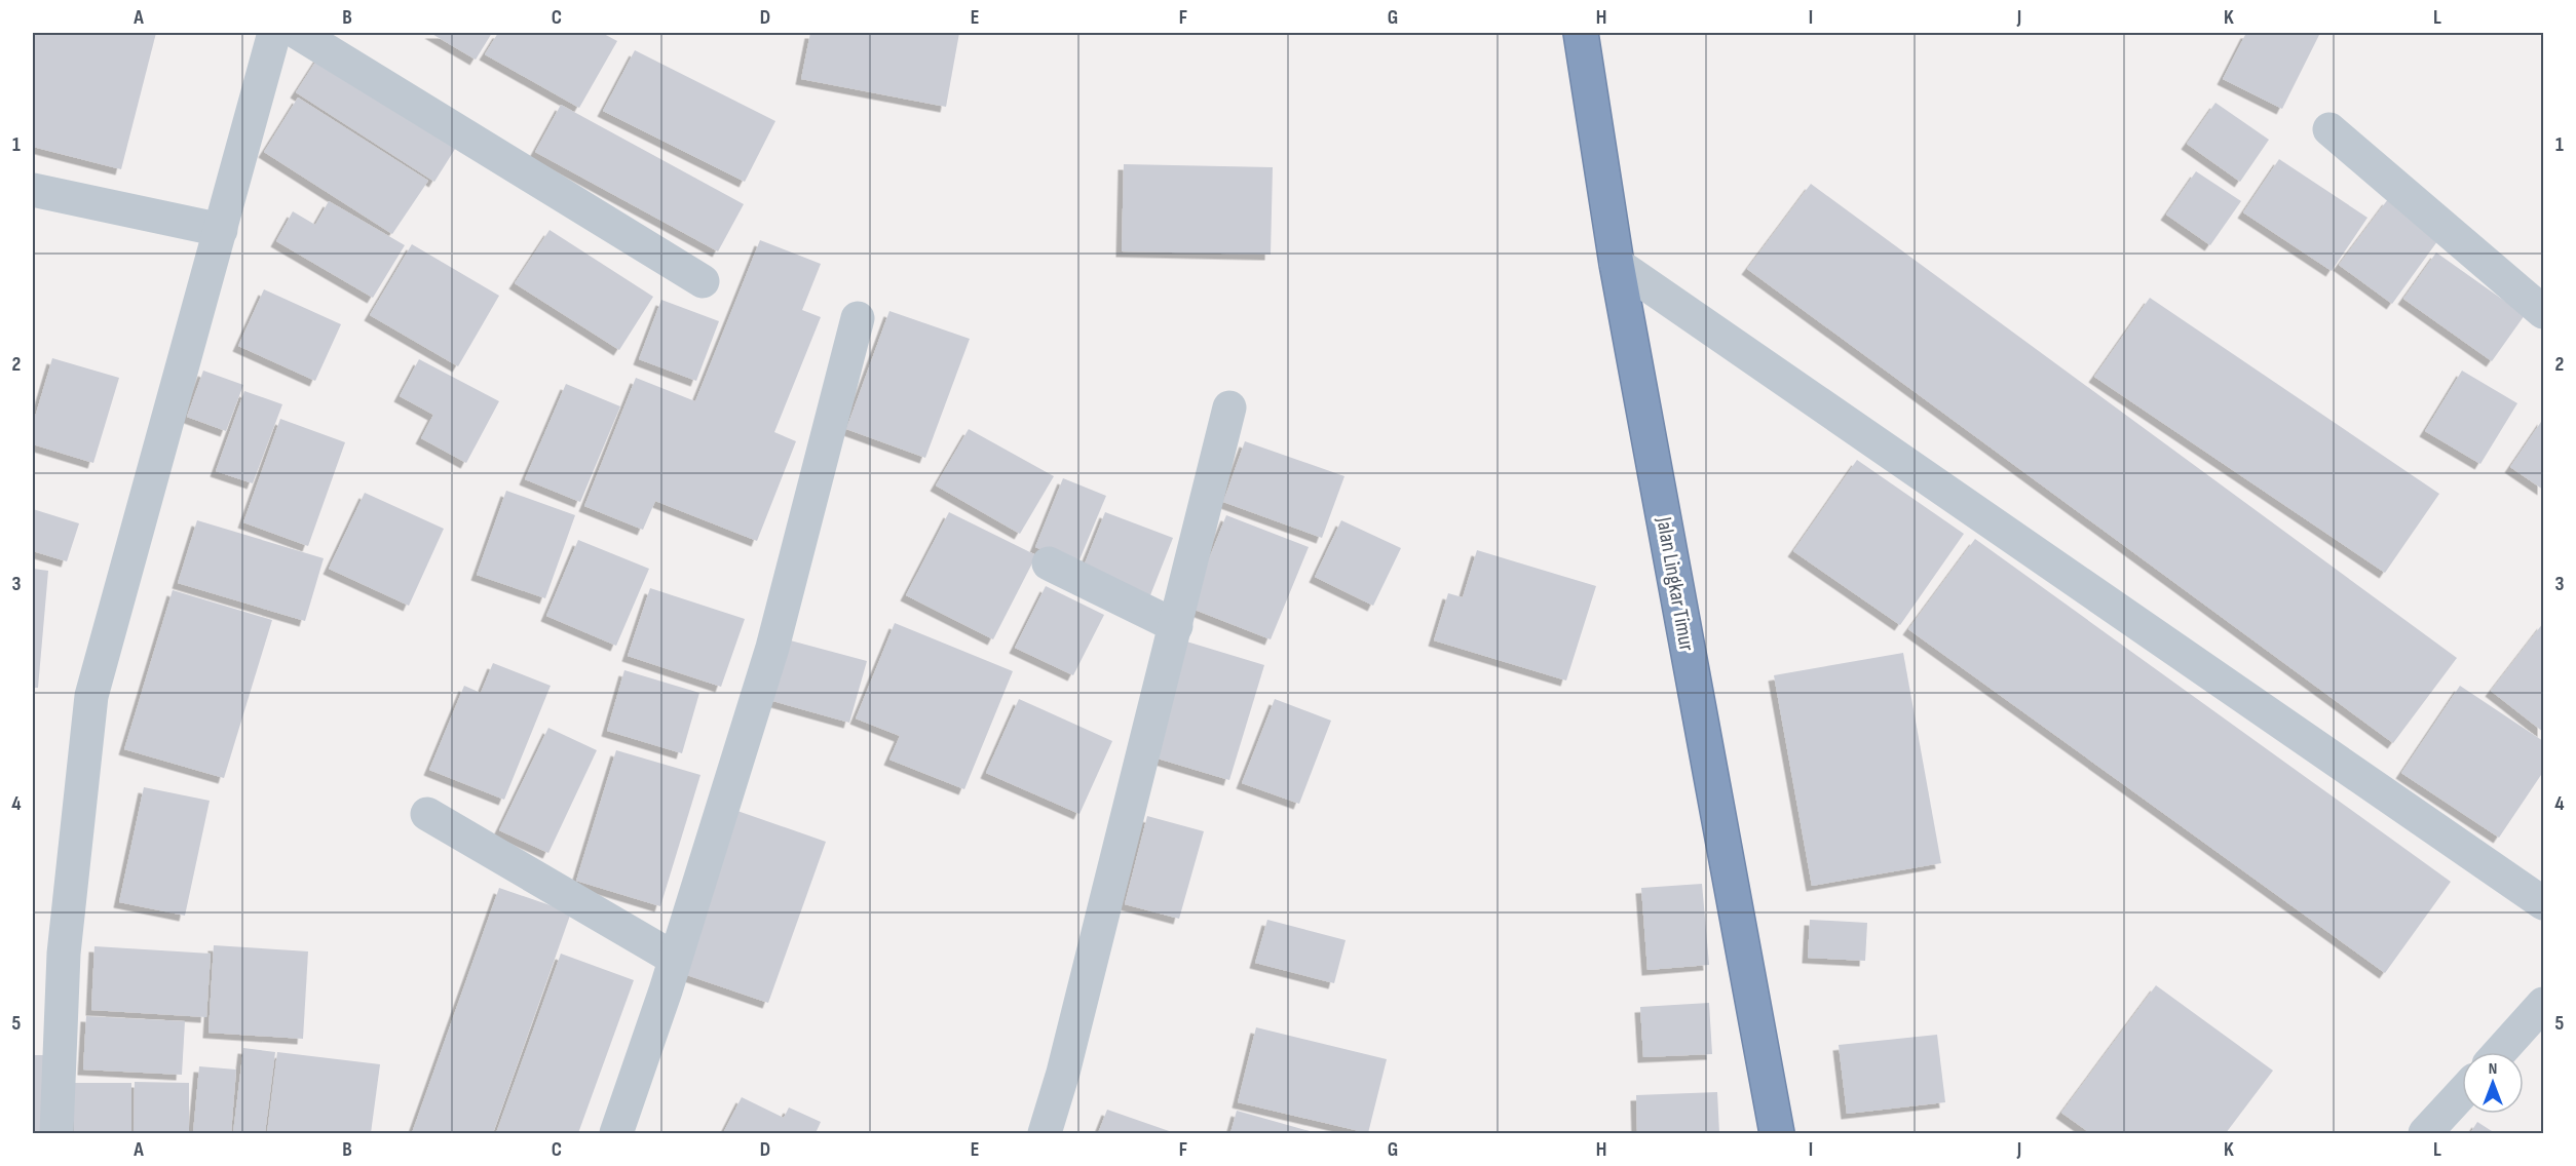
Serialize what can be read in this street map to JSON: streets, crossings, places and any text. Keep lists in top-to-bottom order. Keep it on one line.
{"streets":{"highway":["Jalan Lingkar Timur"]},"north":"top","grid":{"columns":["A","B","C","D","E","F","G","H","I","J","K","L"],"rows":["1","2","3","4","5"]}}
